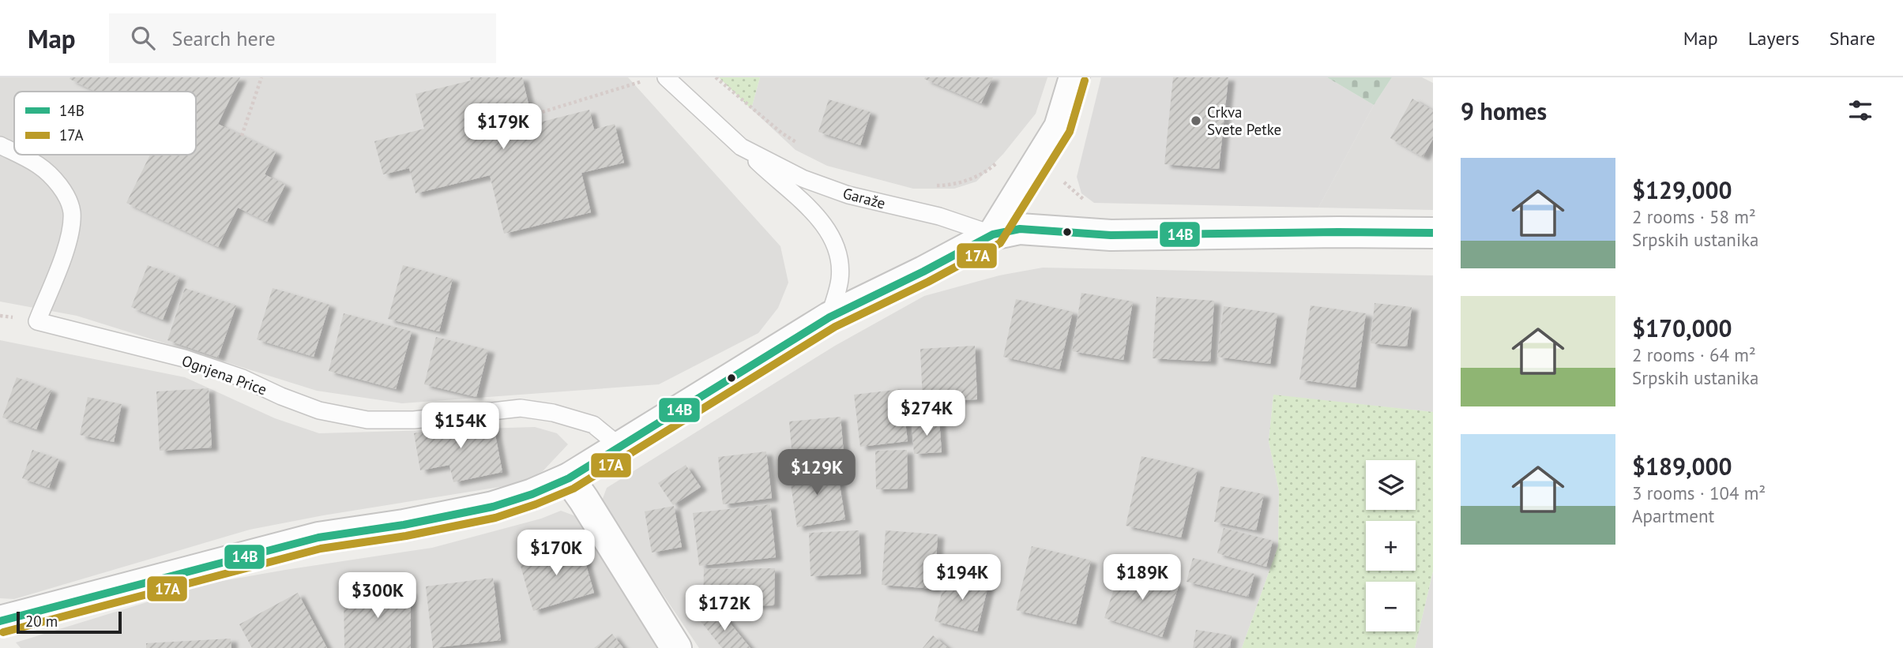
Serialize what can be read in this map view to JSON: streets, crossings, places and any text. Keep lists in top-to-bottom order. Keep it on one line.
{"streets":{"lane":["Garaže","Ognjena Price"]},"places":["Crkva Svete Petke"],"lines":["transit line 17A","transit line 14B"],"legend":["14B","17A"],"scale_bar":"20 m","page":{"header":"Map","search":"Search here","nav":["Map","Layers","Share"],"heading":"9 homes","price":["$179K","$274K","$154K","$129K","$170K","$194K","$189K","$300K","$172K"],"list":[{"name":"$129,000","note":"2 rooms · 58 m² · Srpskih ustanika"},{"name":"$170,000","note":"2 rooms · 64 m² · Srpskih ustanika"},{"name":"$189,000","note":"3 rooms · 104 m² · Apartment"}],"map_buttons":["+","−"],"scale":"20 m"}}
